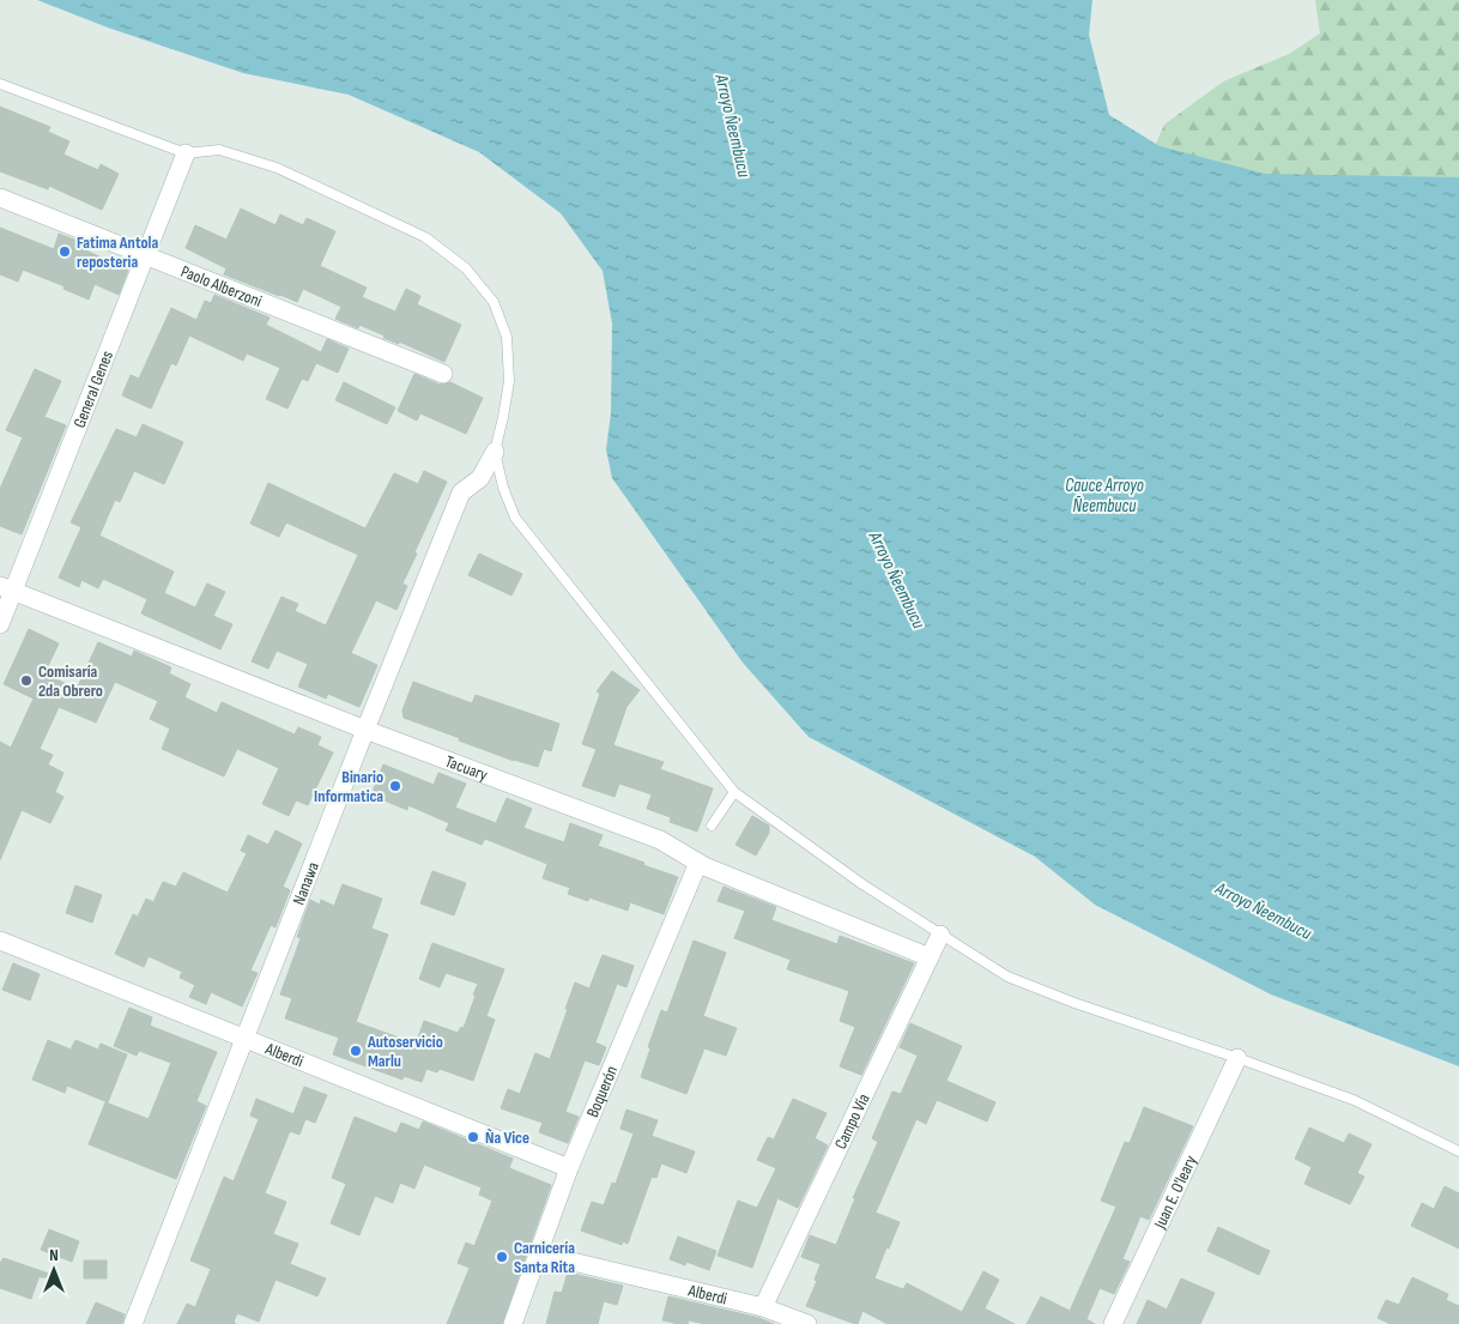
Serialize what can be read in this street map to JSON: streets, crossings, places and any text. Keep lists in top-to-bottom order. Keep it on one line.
{"streets":{"street":["Paolo Alberzoni","General Genes","Tacuary","Nanawa","Alberdi","Boquerón","Campo Vía","Juan E. O'leary"]},"crossings":[["Paolo Alberzoni","General Genes"],["General Genes","Tacuary"],["Tacuary","Nanawa"],["Tacuary","Boquerón"],["Tacuary","Campo Vía"],["Nanawa","Alberdi"],["Alberdi","Boquerón"],["Alberdi","Campo Vía"]],"water":["Arroyo Ñeembucu","Cauce Arroyo Ñeembucu"],"places":["Fatima Antola reposteria","Comisaría 2da Obrero","Binario Informatica","Autoservicio Marlu","Ña Vice","Carnicería Santa Rita"],"north":"top"}
